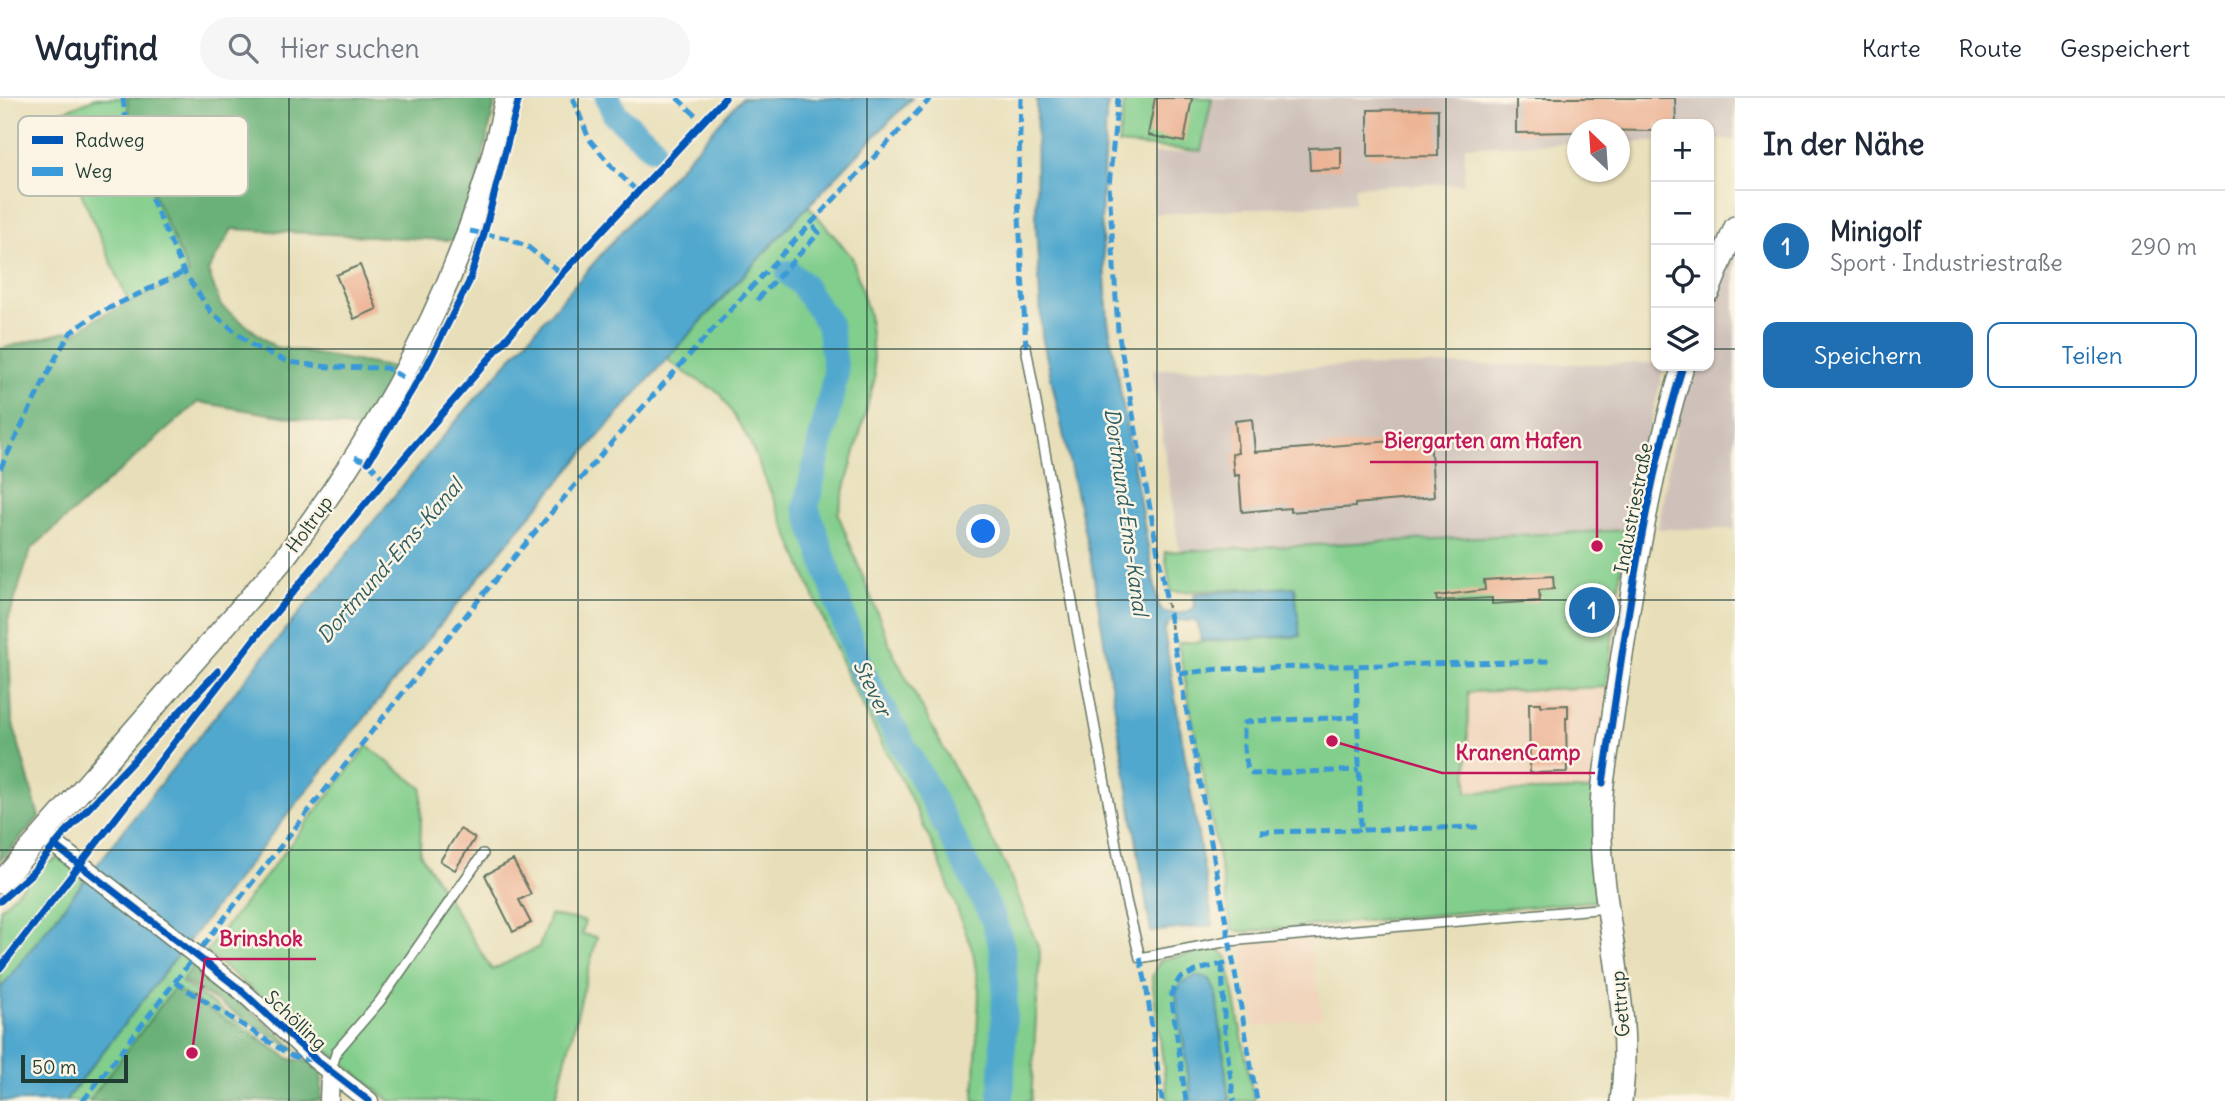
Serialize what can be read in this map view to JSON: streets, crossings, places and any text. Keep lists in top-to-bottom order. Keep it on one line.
{"streets":{"street":["Industriestraße","Holtrup","Gettrup","Schölling"]},"crossings":[["Industriestraße","Gettrup"],["Holtrup","Schölling"]],"water":["Dortmund-Ems-Kanal","Stever"],"places":["Biergarten am Hafen","KranenCamp","Brinshok"],"legend":["Radweg","Weg"],"scale_bar":"50 m","north":"top left","page":{"header":"Wayfind","search":"Hier suchen","nav":["Karte","Route","Gespeichert"],"heading":"In der Nähe","map_buttons":["+","−"],"list":[{"mark":"1","name":"Minigolf","note":"Sport · Industriestraße","value":"290 m"}],"buttons":["Speichern","Teilen"],"pins":"1","scale":"50 m"}}
